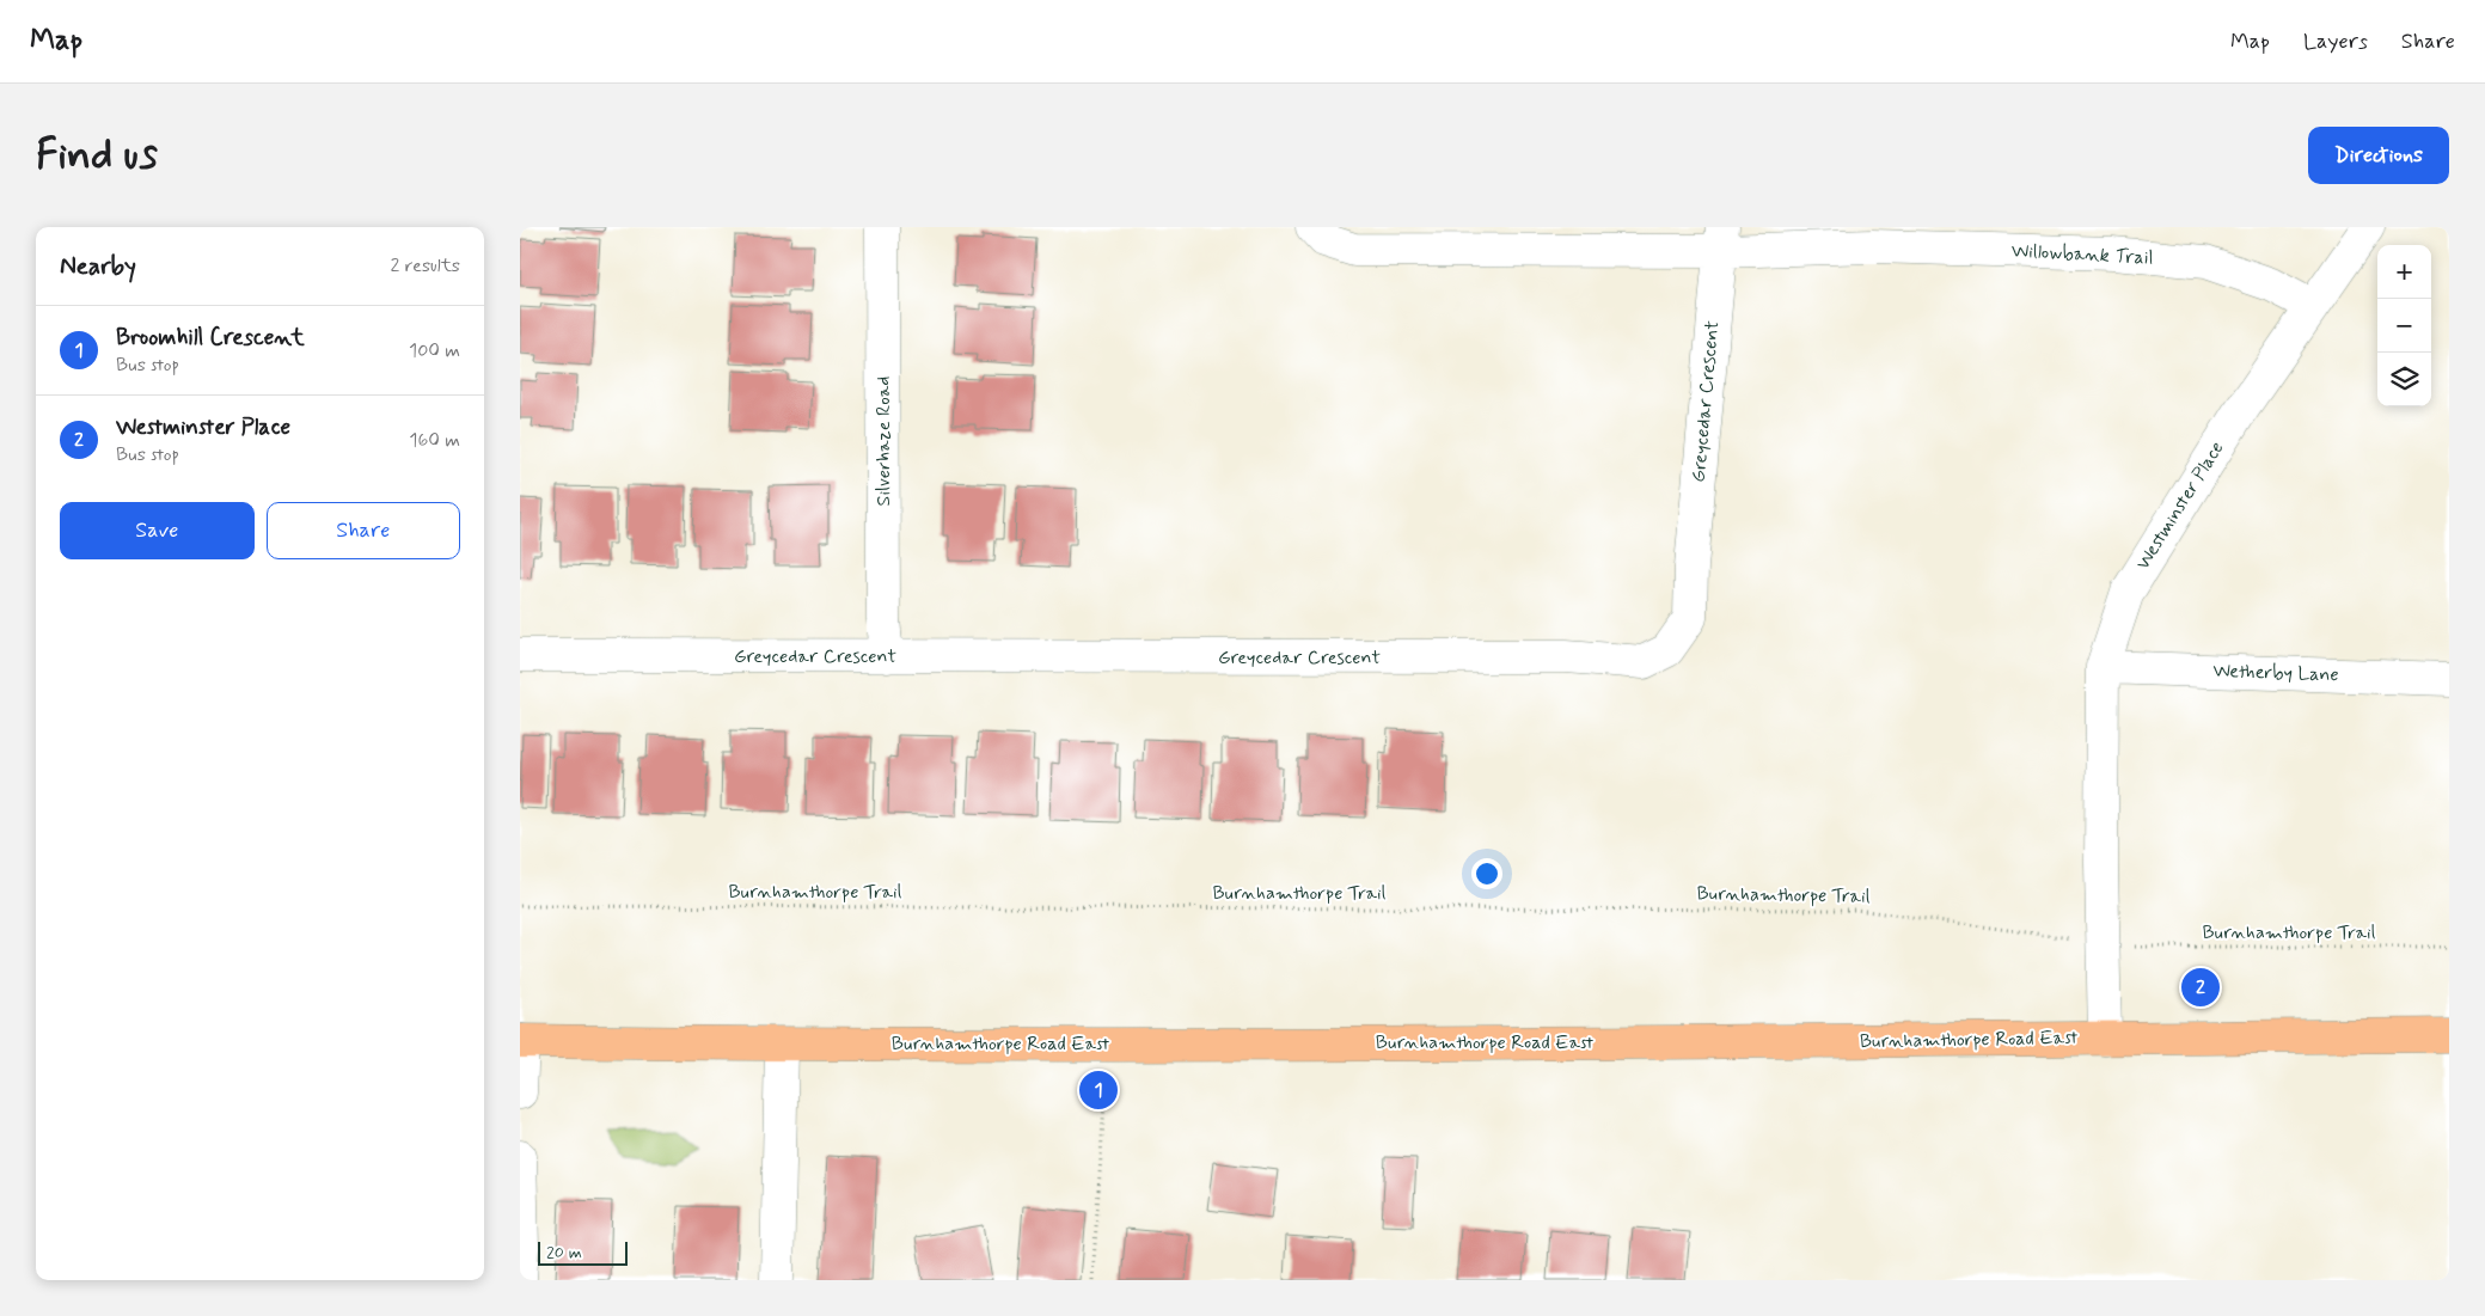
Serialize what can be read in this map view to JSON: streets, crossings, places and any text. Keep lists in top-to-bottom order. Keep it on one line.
{"streets":{"main road":["Burnhamthorpe Road East"],"street":["Willowbank Trail","Greycedar Crescent","Silverhaze Road","Westminster Place","Wetherby Lane"],"path":["Burnhamthorpe Trail"]},"crossings":[["Willowbank Trail","Greycedar Crescent"],["Willowbank Trail","Westminster Place"],["Greycedar Crescent","Silverhaze Road"],["Westminster Place","Wetherby Lane"],["Westminster Place","Burnhamthorpe Road East"]],"scale_bar":"20 m","page":{"header":"Map","nav":["Map","Layers","Share"],"buttons":["Directions",["Save","Share"]],"title":"Find us","heading":["Nearby","2 results"],"map_buttons":["+","−"],"list":[{"mark":"1","name":"Broomhill Crescent","note":"Bus stop","value":"100 m"},{"mark":"2","name":"Westminster Place","note":"Bus stop","value":"160 m"}],"pins":["2","1"],"scale":"20 m"}}
